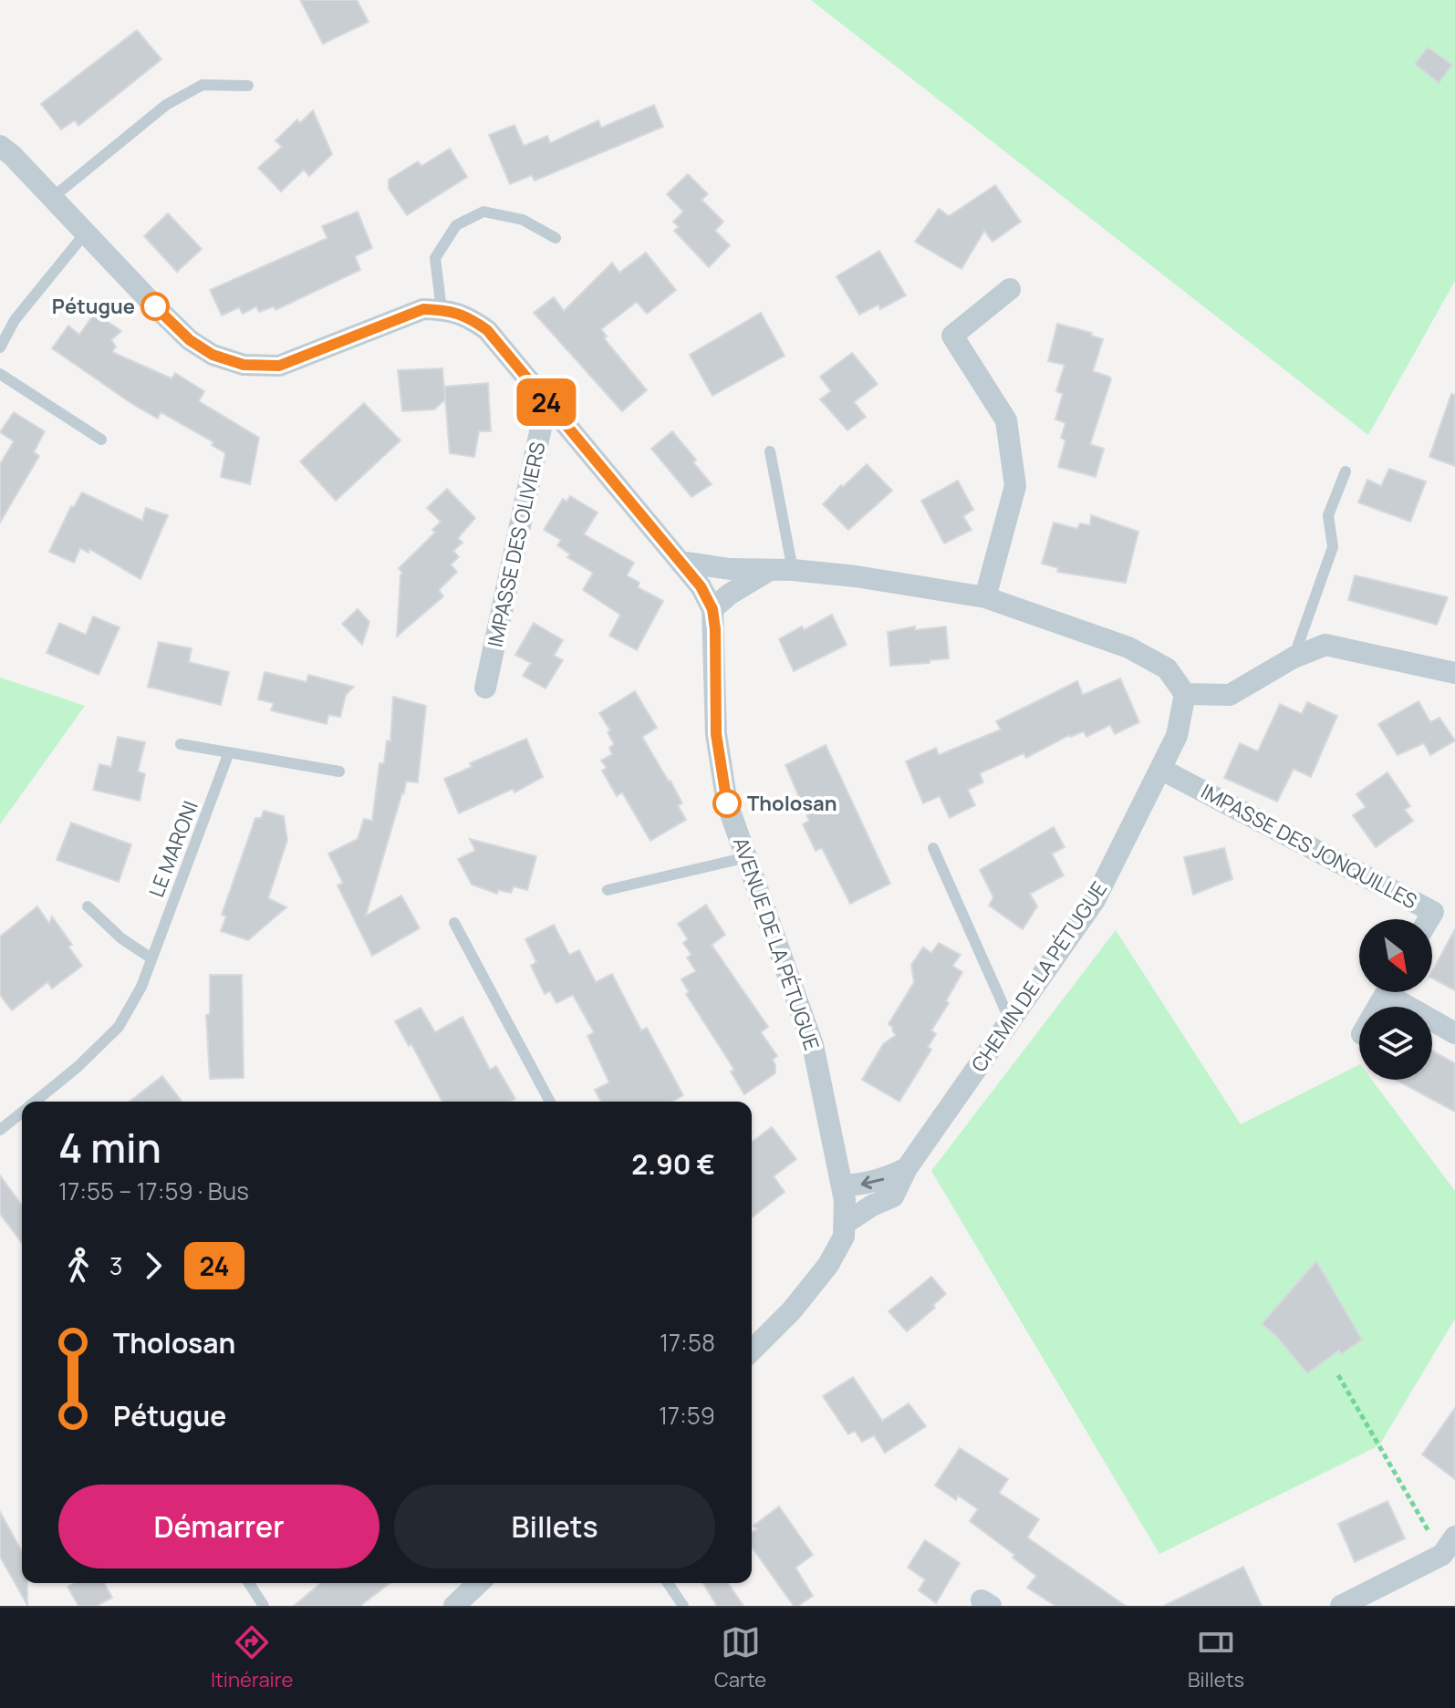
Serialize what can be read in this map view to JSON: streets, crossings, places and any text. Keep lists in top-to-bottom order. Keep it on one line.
{"streets":{"street":["IMPASSE DES OLIVIERS","IMPASSE DES JONQUILLES","AVENUE DE LA PÉTUGUE","CHEMIN DE LA PÉTUGUE"],"lane":["LE MARONI"]},"crossings":[["IMPASSE DES JONQUILLES","CHEMIN DE LA PÉTUGUE"],["AVENUE DE LA PÉTUGUE","CHEMIN DE LA PÉTUGUE"]],"places":["Pétugue","Tholosan"],"lines":["bus line 24"],"north":"bottom right","page":{"on_map":"24","heading":["4 min","17:55 – 17:59 · Bus","2.90 €"],"legs":["3","24"],"list":[{"name":"Tholosan","value":"17:58"},{"name":"Pétugue","value":"17:59"}],"buttons":["Démarrer","Billets"],"tabs":["Itinéraire","Carte","Billets"]}}
